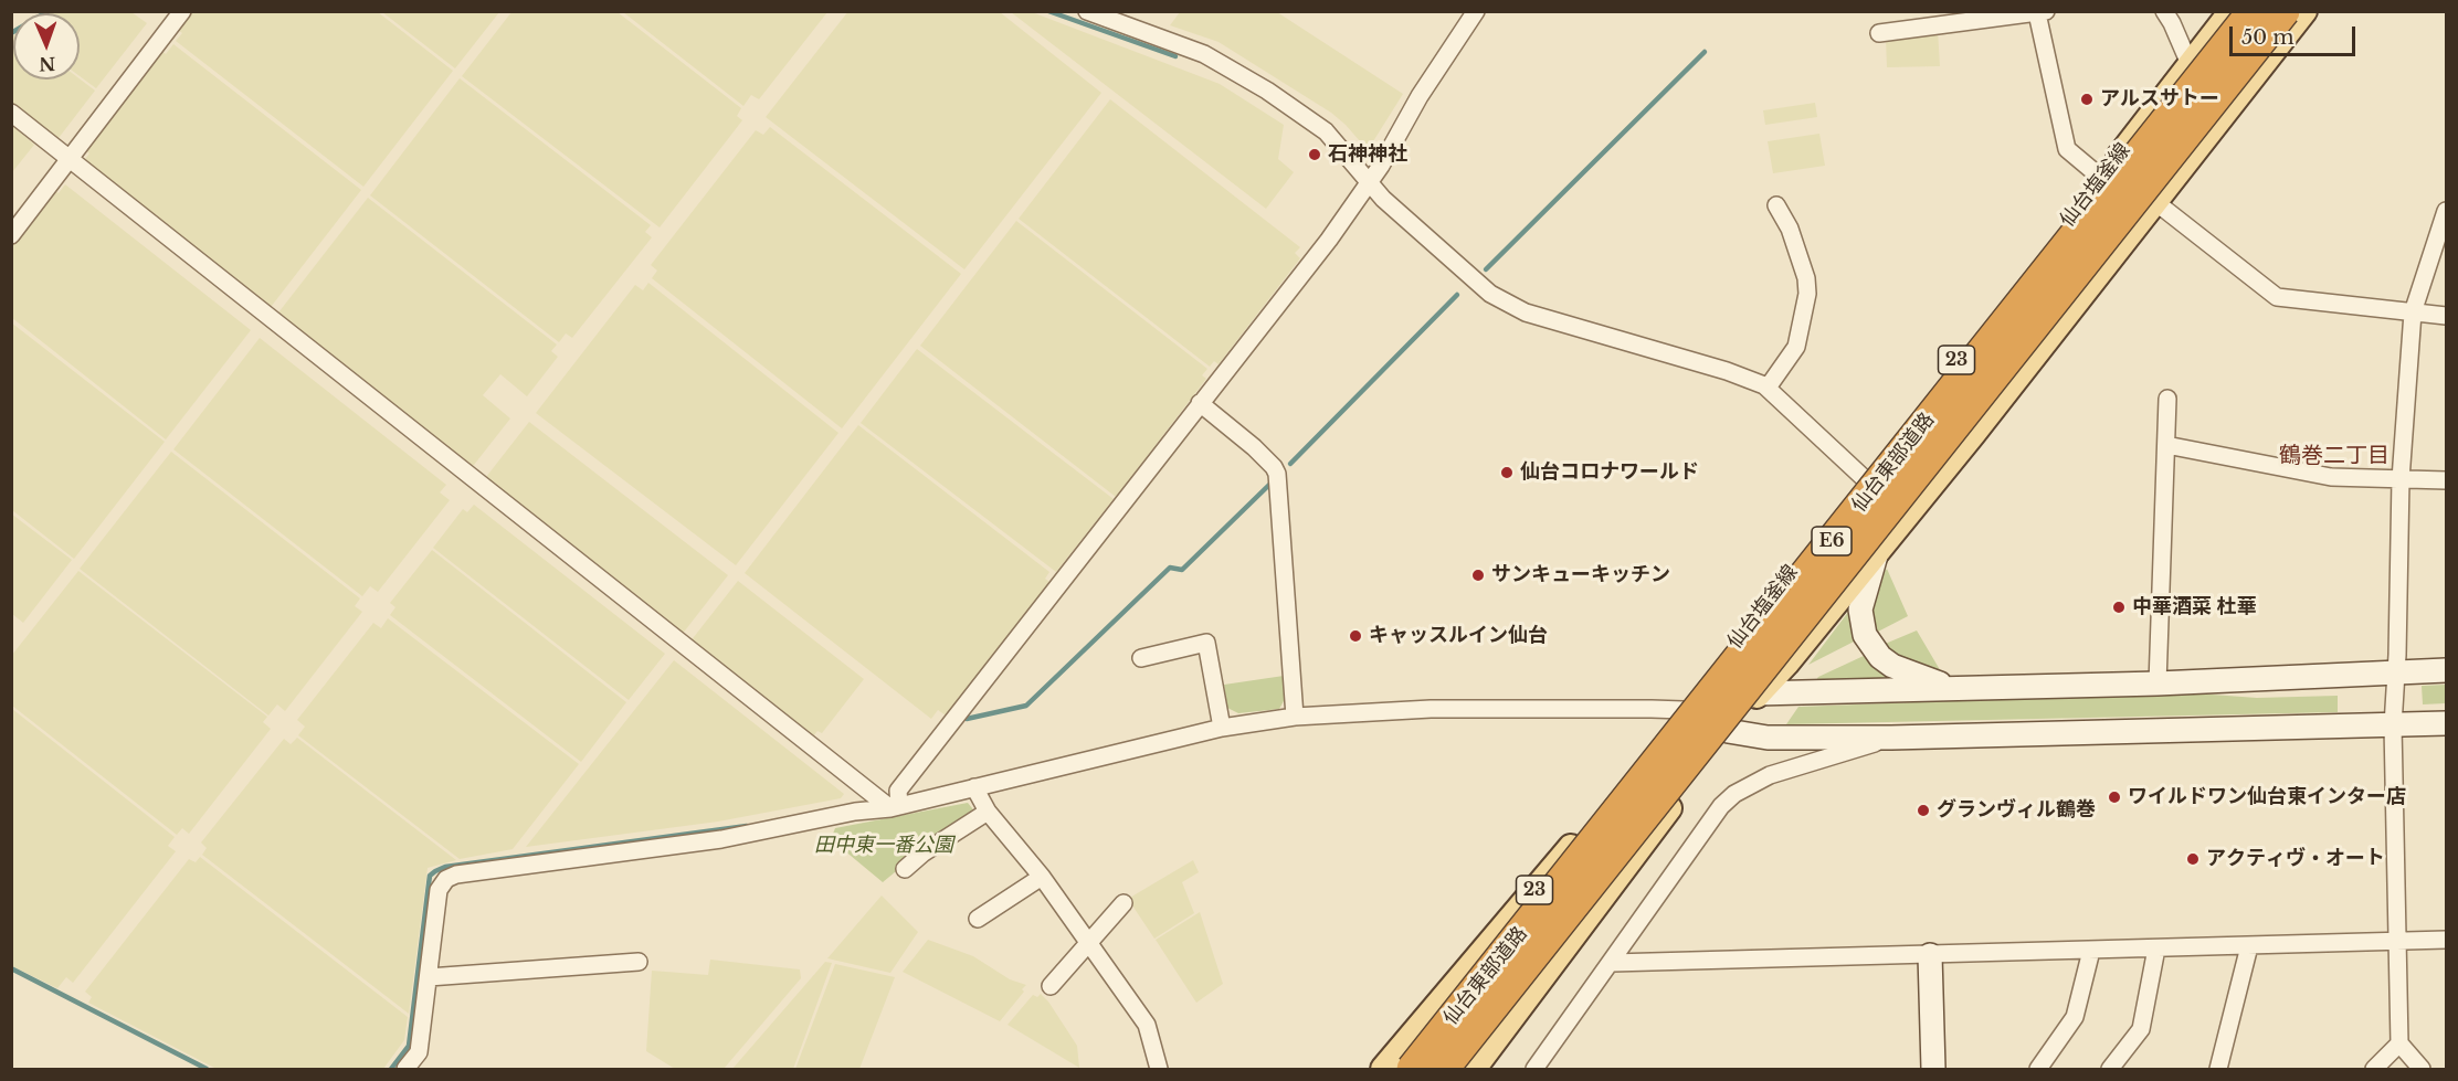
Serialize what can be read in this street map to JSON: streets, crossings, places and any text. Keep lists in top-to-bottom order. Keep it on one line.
{"streets":{"highway":["仙台東部道路","E6"],"main road":["仙台塩釜線","23"]},"districts":["鶴巻二丁目"],"parks":["田中東一番公園"],"places":["アルスサトー","石神神社","仙台コロナワールド","サンキューキッチン","中華酒菜 杜華","キャッスルイン仙台","ワイルドワン仙台東インター店","グランヴィル鶴巻","アクティヴ・オート"],"scale_bar":"50 m","north":"bottom"}
